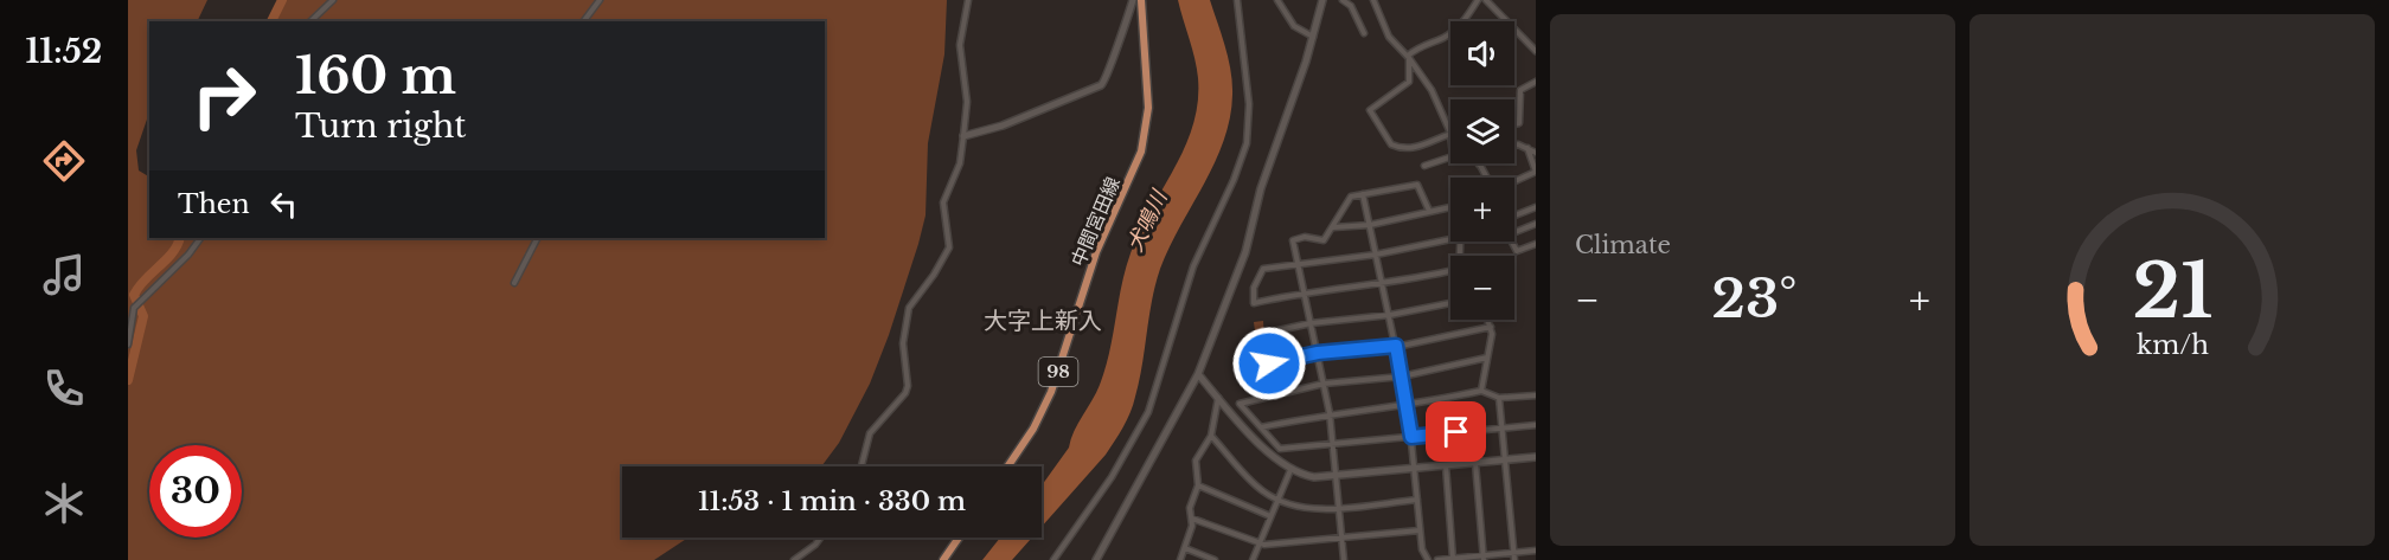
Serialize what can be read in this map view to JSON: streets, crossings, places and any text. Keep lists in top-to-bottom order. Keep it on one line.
{"streets":{"main road":["中間宮田線","98"]},"districts":["大字上新入"],"water":["犬鳴川"],"page":{"tabs":"11:52","tile":"Climate","map_buttons":["+","−"],"turn":["160 m","Turn right"],"then":"Then","heat":["−","23°","+"],"limit":"30","trip":"11:53 · 1 min · 330 m","gauge":["21","km/h"]}}
